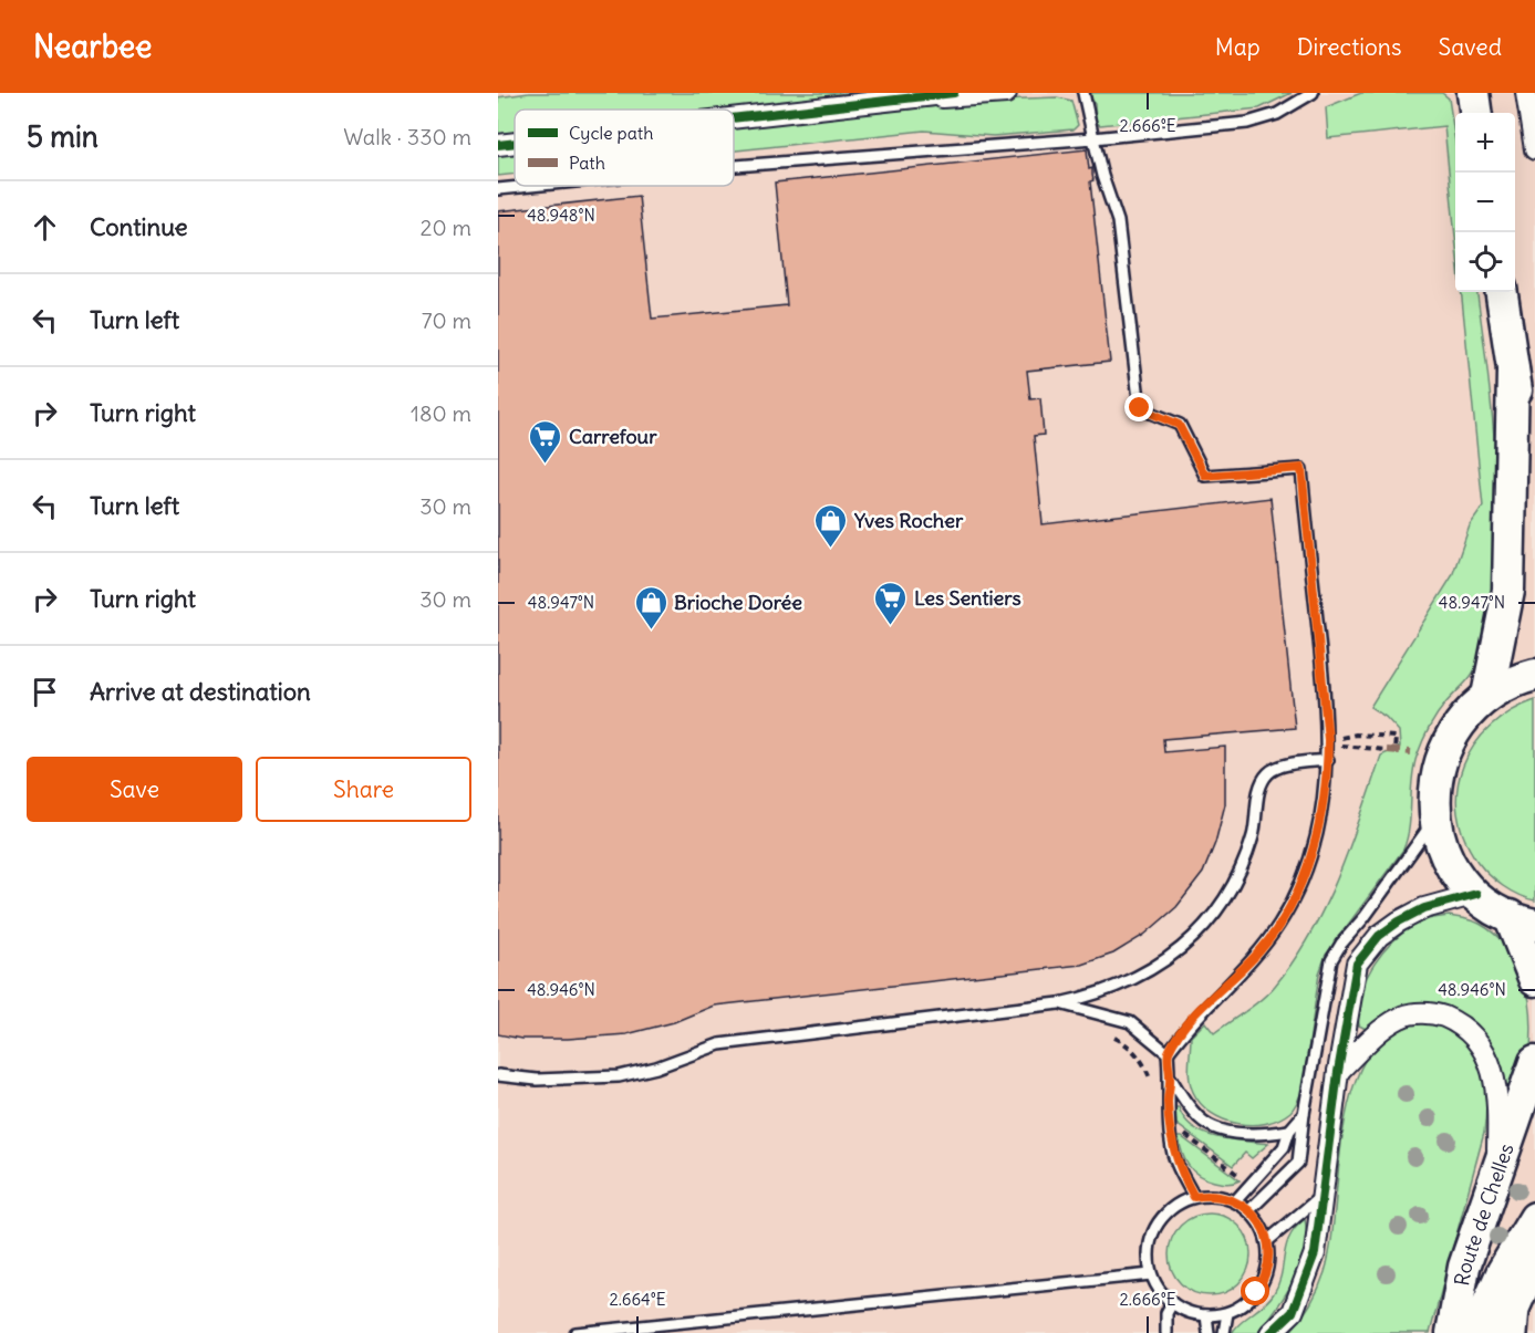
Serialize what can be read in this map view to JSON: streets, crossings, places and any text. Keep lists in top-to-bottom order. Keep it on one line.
{"streets":{"main road":["Route de Chelles"]},"places":{"supermarket":["Carrefour","Les Sentiers"],"shop":["Yves Rocher","Brioche Dorée"]},"legend":["Cycle path","Path"],"page":{"header":"Nearbee","nav":["Map","Directions","Saved"],"heading":["5 min","Walk · 330 m"],"map_buttons":["+","−"],"list":[["Continue","20 m"],["Turn left","70 m"],["Turn right","180 m"],["Turn left","30 m"],["Turn right","30 m"],"Arrive at destination"],"buttons":["Save","Share"]},"coordinates":["2.666°E","48.948°N","48.947°N","48.946°N","2.664°E"]}
